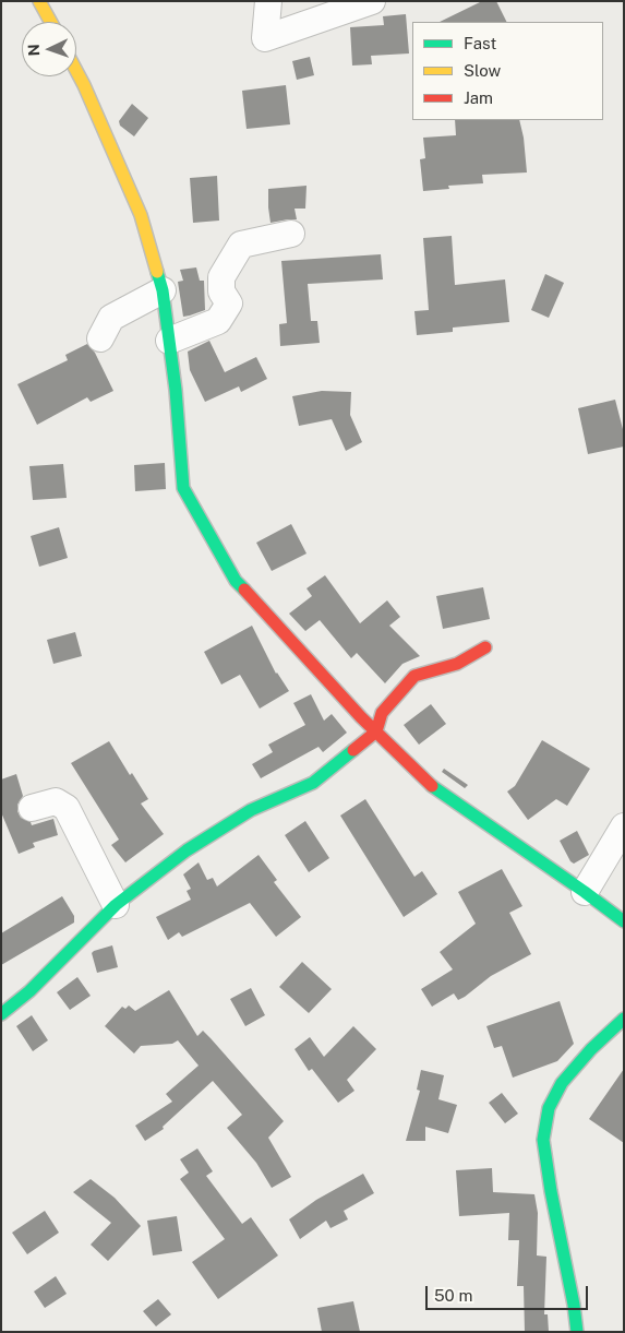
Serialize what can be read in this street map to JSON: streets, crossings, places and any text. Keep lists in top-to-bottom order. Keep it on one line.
{"legend":["Fast","Slow","Jam"],"scale_bar":"50 m","north":"left"}
